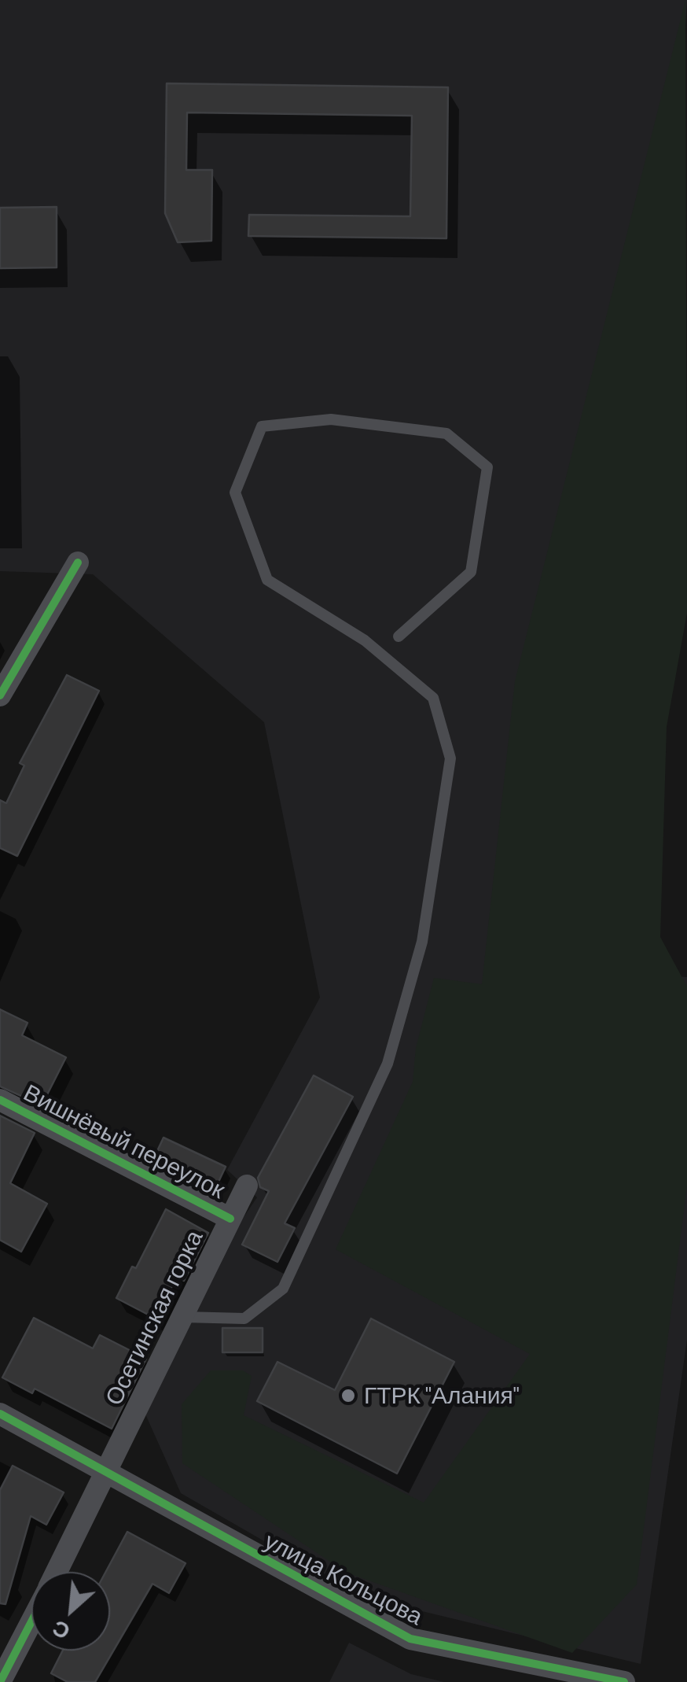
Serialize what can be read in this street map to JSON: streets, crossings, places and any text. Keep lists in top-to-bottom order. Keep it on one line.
{"streets":{"street":["Вишнёвый переулок","Осетинская горка","улица Кольцова"]},"crossings":[["Вишнёвый переулок","Осетинская горка"],["Осетинская горка","улица Кольцова"]],"places":["ГТРК \"Алания\""],"north":"bottom left"}
